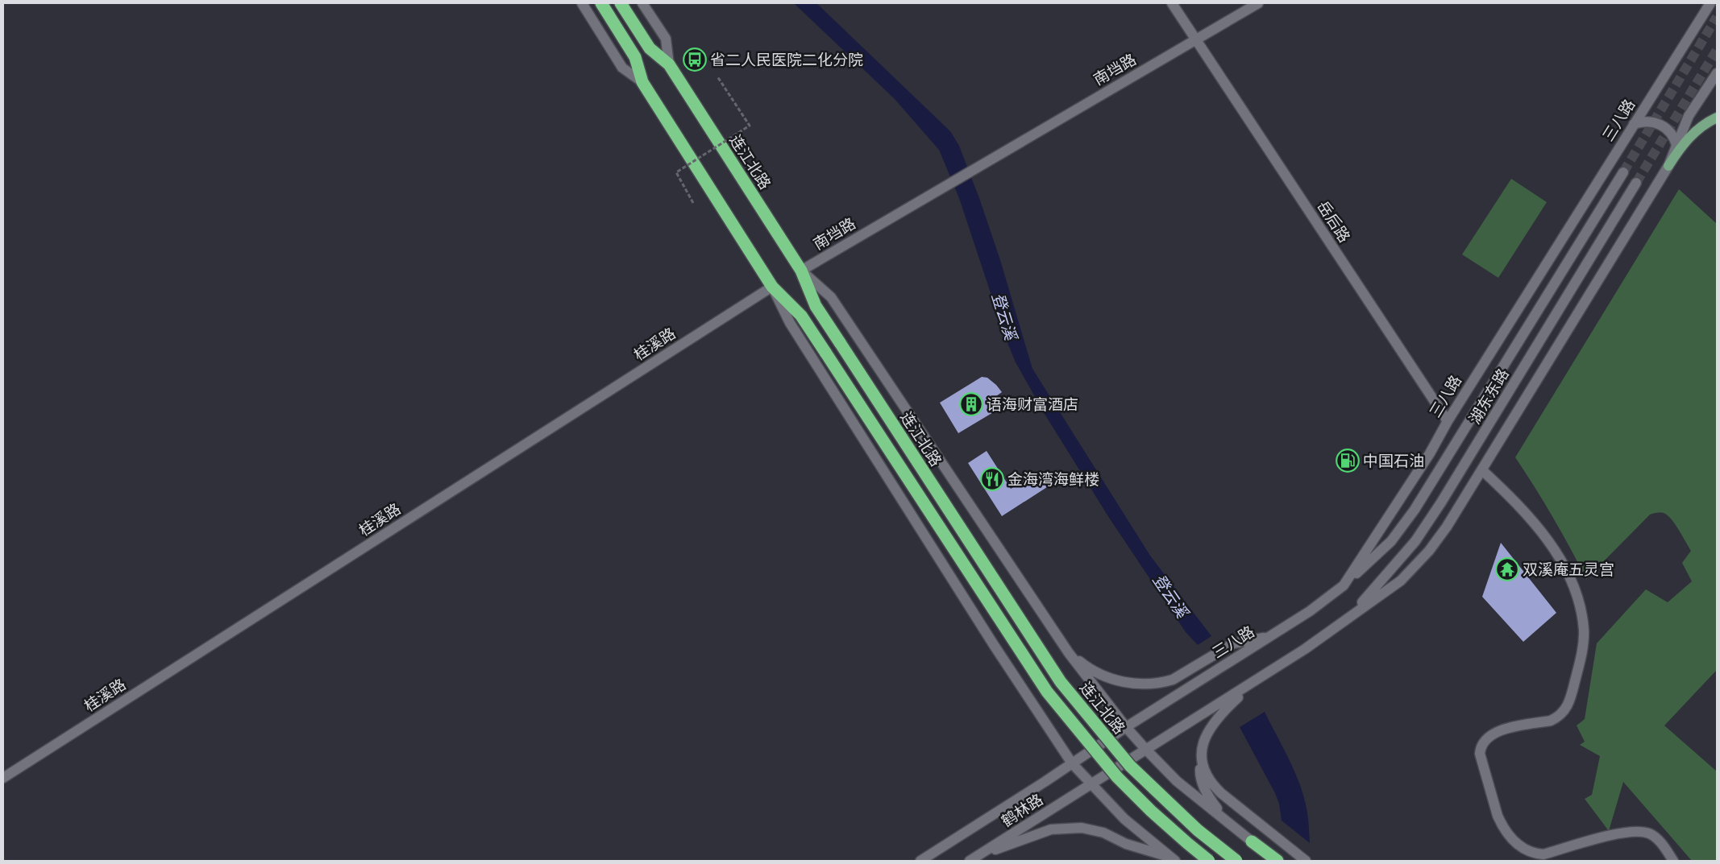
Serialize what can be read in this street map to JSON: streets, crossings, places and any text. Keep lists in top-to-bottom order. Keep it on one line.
{"streets":{"highway":["连江北路"],"main road":["南垱路","三八路","岳后路","桂溪路","湖东东路","鹤林路"]},"crossings":[["南垱路","连江北路"],["南垱路","岳后路"],["三八路","岳后路"],["三八路","湖东东路"]],"water":["登云溪"],"places":{"bus stop":["省二人民医院二化分院"],"building":["语海财富酒店"],"fuel station":["中国石油"],"restaurant":["金海湾海鲜楼"],"temple":["双溪庵五灵宫"]}}
